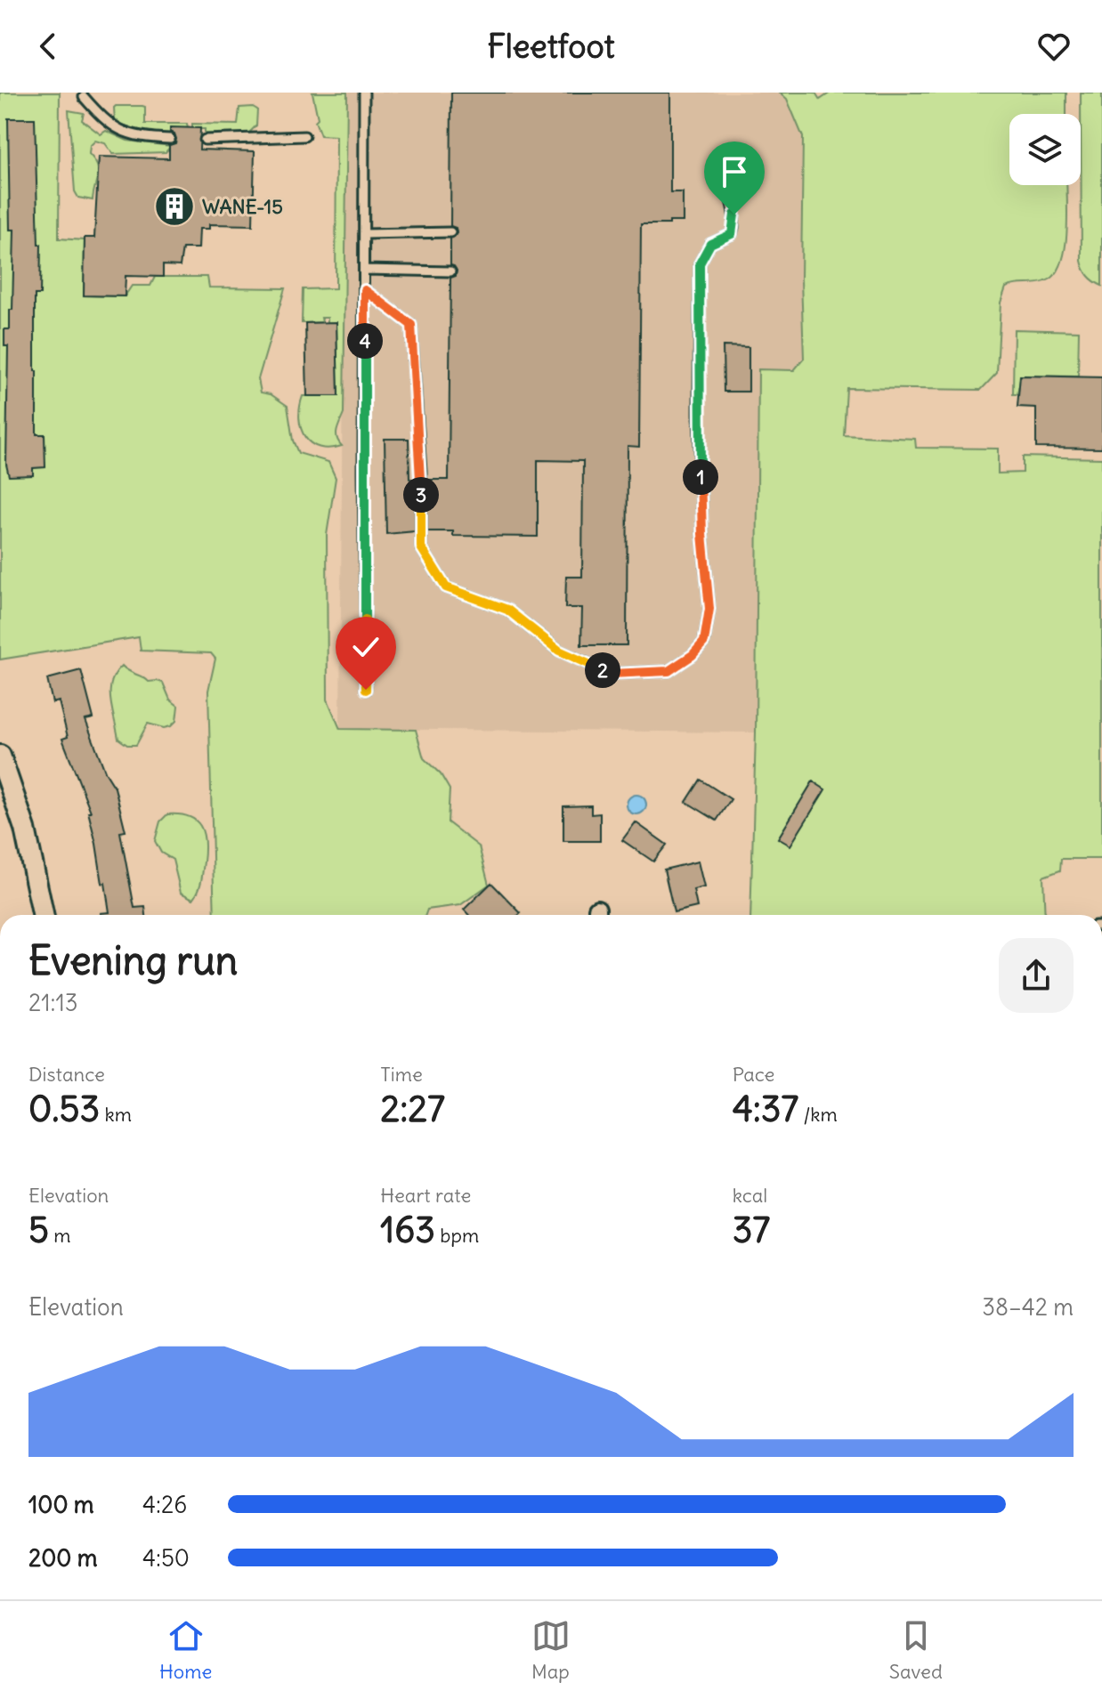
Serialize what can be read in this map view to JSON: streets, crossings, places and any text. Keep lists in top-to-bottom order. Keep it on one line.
{"places":{"building":["WANE-15"]},"page":{"header":"Fleetfoot","pins":["4","1","3","2"],"heading":["Evening run","21:13"],"stats":[["Distance","0.53 km"],["Time","2:27"],["Pace","4:37 /km"],["Elevation","5 m"],["Heart rate","163 bpm"],["kcal","37"]],"chart":["Elevation","38–42 m"],"list":[{"name":"100 m","note":"4:26"},{"name":"200 m","note":"4:50"}],"tabs":["Home","Map","Saved"]}}
